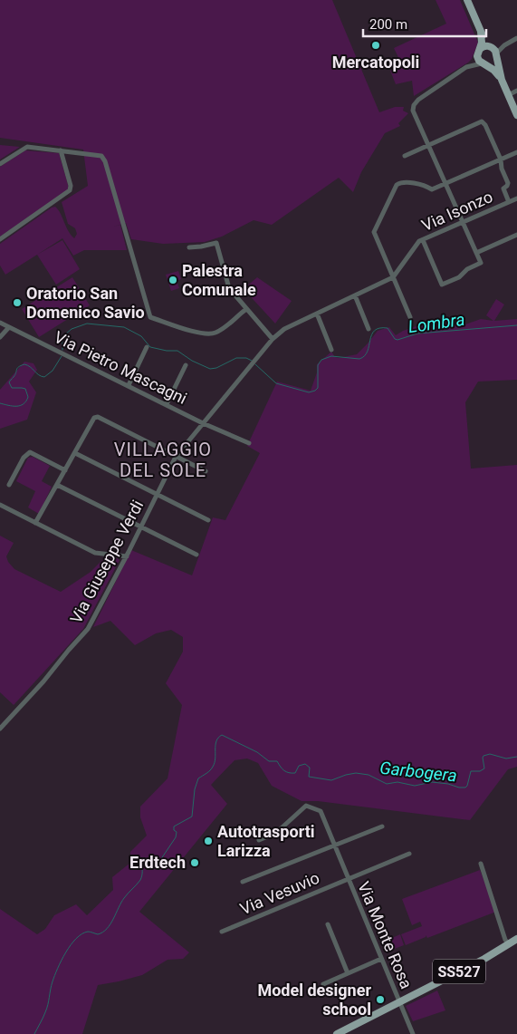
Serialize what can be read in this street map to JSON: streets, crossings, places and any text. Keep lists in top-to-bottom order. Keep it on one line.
{"streets":{"main road":["SS527"],"street":["Via Isonzo","Via Pietro Mascagni","Via Giuseppe Verdi","Via Vesuvio","Via Monte Rosa"]},"crossings":[["Via Isonzo","Via Giuseppe Verdi"],["Via Pietro Mascagni","Via Giuseppe Verdi"],["Via Vesuvio","Via Monte Rosa"],["Via Monte Rosa","SS527"]],"districts":["VILLAGGIO DEL SOLE"],"water":["Lombra","Garbogera"],"places":["Mercatopoli","Palestra Comunale","Oratorio San Domenico Savio","Autotrasporti Larizza","Erdtech","Model designer school"],"scale_bar":"200 m"}
